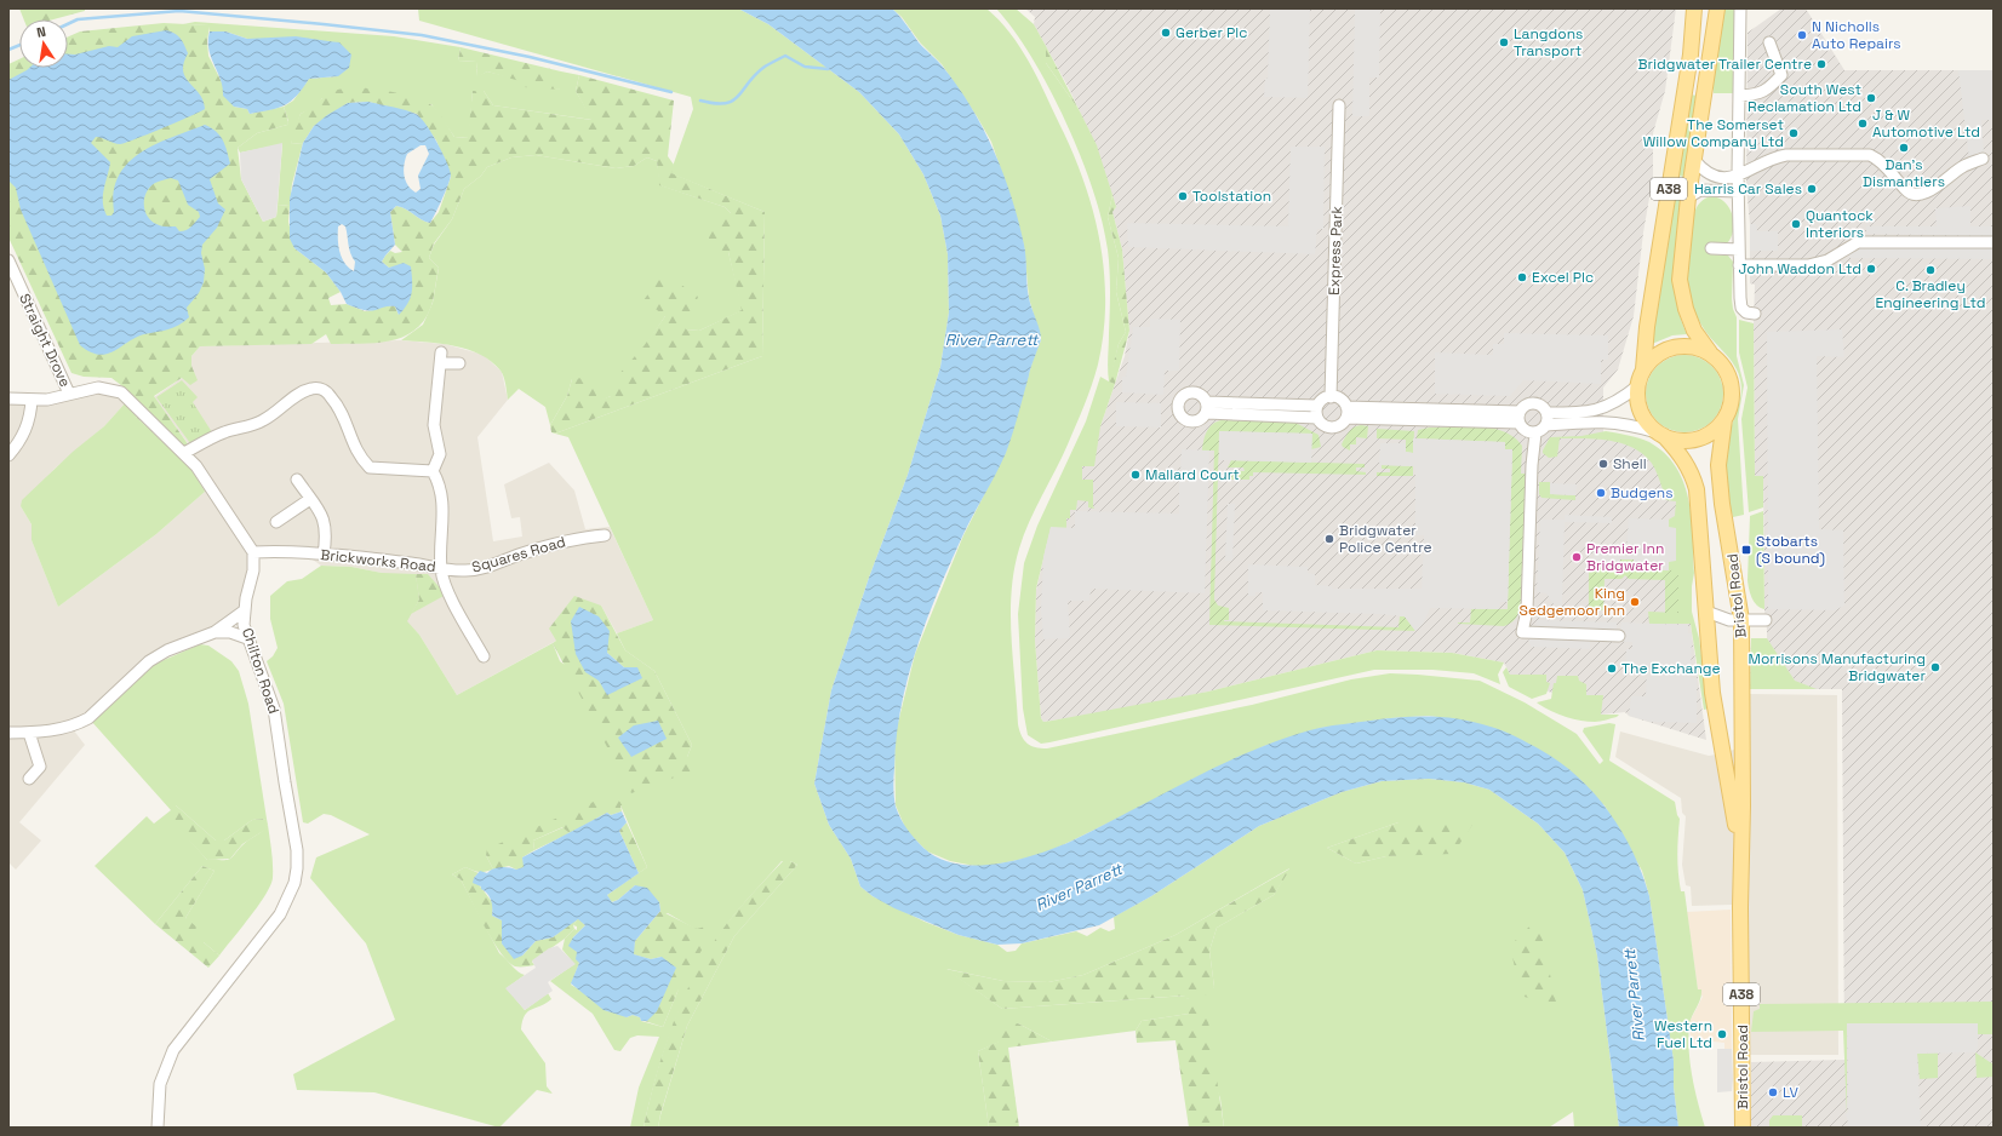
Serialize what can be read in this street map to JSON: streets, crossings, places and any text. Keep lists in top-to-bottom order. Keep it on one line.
{"streets":{"main road":["A38","Bristol Road"],"street":["Express Park","Straight Drove","Squares Road","Brickworks Road","Chilton Road"]},"crossings":[["A38","Bristol Road"],["Squares Road","Brickworks Road"],["Brickworks Road","Chilton Road"]],"water":["River Parrett"],"places":{"other":["Gerber Plc","N Nicholls Auto Repairs","Langdons Transport","Bridgwater Trailer Centre","South West Reclamation Ltd","J & W Automotive Ltd","The Somerset Willow Company Ltd","Dan's Dismantlers","Harris Car Sales","Toolstation","Quantock Interiors","John Waddon Ltd","C. Bradley Engineering Ltd","Excel Plc","Shell","Mallard Court","Budgens","Bridgwater Police Centre","Premier Inn Bridgwater","King Sedgemoor Inn","Morrisons Manufacturing Bridgwater","The Exchange","Western Fuel Ltd","LV"],"transit":["Stobarts (S bound)"]},"north":"top"}
